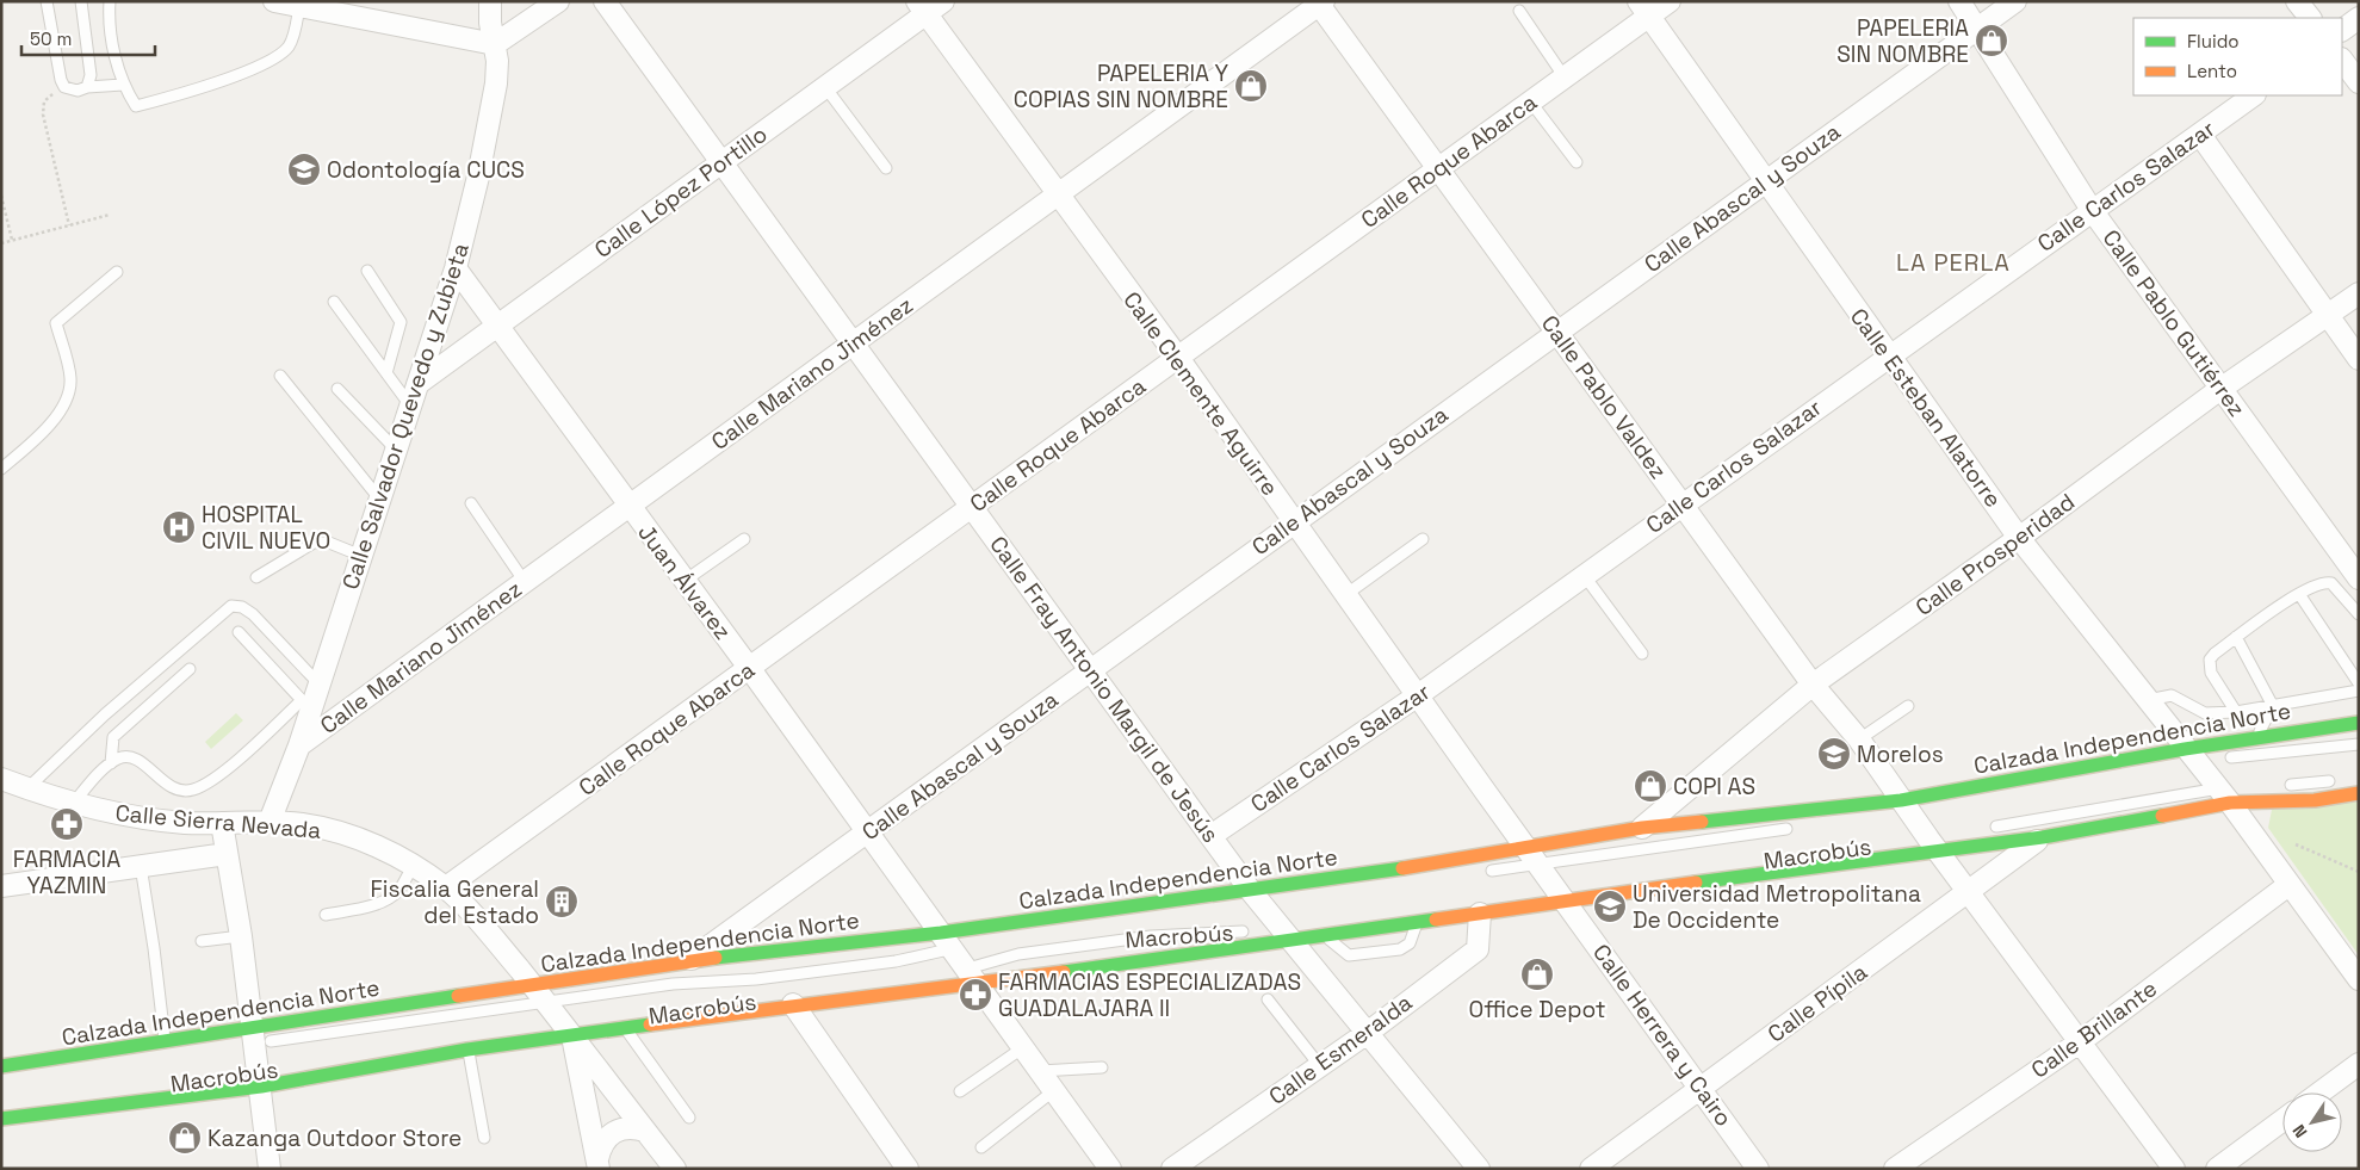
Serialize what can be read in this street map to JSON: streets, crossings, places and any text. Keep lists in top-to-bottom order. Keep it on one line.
{"streets":{"main road":["Calzada Independencia Norte"],"street":["Calle Roque Abarca","Calle Carlos Salazar","Calle López Portillo","Calle Abascal y Souza","Calle Pablo Gutiérrez","Calle Mariano Jiménez","Calle Clemente Aguirre","Calle Pablo Valdez","Calle Esteban Alatorre","Calle Salvador Quevedo y Zubieta","Calle Prosperidad","Juan Álvarez","Calle Fray Antonio Margil de Jesús","Calle Sierra Nevada","Calle Pípila","Calle Brillante","Calle Herrera y Cairo","Calle Esmeralda"],"lane":["Macrobús"]},"crossings":[["Calle Roque Abarca","Calle Clemente Aguirre"],["Calle Roque Abarca","Calle Pablo Valdez"],["Calle Roque Abarca","Calle Esteban Alatorre"],["Calle Roque Abarca","Juan Álvarez"],["Calle Roque Abarca","Calle Fray Antonio Margil de Jesús"],["Calle Roque Abarca","Calle Sierra Nevada"],["Calle Carlos Salazar","Calle Pablo Gutiérrez"],["Calle Carlos Salazar","Calle Clemente Aguirre"],["Calle Carlos Salazar","Calle Pablo Valdez"],["Calle Carlos Salazar","Calle Esteban Alatorre"],["Calle Carlos Salazar","Calle Fray Antonio Margil de Jesús"],["Calle López Portillo","Calle Clemente Aguirre"],["Calle López Portillo","Calle Salvador Quevedo y Zubieta"],["Calle López Portillo","Juan Álvarez"],["Calle López Portillo","Calle Fray Antonio Margil de Jesús"],["Calle Abascal y Souza","Calle Pablo Gutiérrez"],["Calle Abascal y Souza","Calle Clemente Aguirre"],["Calle Abascal y Souza","Calle Pablo Valdez"],["Calle Abascal y Souza","Calle Esteban Alatorre"],["Calle Abascal y Souza","Juan Álvarez"],["Calle Abascal y Souza","Calle Fray Antonio Margil de Jesús"],["Calle Abascal y Souza","Calzada Independencia Norte"],["Calle Pablo Gutiérrez","Calle Prosperidad"],["Calle Mariano Jiménez","Calle Clemente Aguirre"],["Calle Mariano Jiménez","Calle Pablo Valdez"],["Calle Mariano Jiménez","Calle Salvador Quevedo y Zubieta"],["Calle Mariano Jiménez","Juan Álvarez"],["Calle Mariano Jiménez","Calle Fray Antonio Margil de Jesús"],["Calle Clemente Aguirre","Calzada Independencia Norte"],["Calle Clemente Aguirre","Macrobús"],["Calle Clemente Aguirre","Calle Herrera y Cairo"],["Calle Pablo Valdez","Calle Prosperidad"],["Calle Pablo Valdez","Calzada Independencia Norte"],["Calle Pablo Valdez","Calle Pípila"],["Calle Pablo Valdez","Calle Brillante"],["Calle Esteban Alatorre","Calle Prosperidad"],["Calle Esteban Alatorre","Calzada Independencia Norte"],["Calle Esteban Alatorre","Calle Brillante"],["Calle Salvador Quevedo y Zubieta","Juan Álvarez"],["Calle Salvador Quevedo y Zubieta","Calle Sierra Nevada"],["Calle Prosperidad","Calzada Independencia Norte"],["Juan Álvarez","Calzada Independencia Norte"],["Juan Álvarez","Macrobús"],["Calle Fray Antonio Margil de Jesús","Calzada Independencia Norte"],["Calle Fray Antonio Margil de Jesús","Macrobús"],["Calle Fray Antonio Margil de Jesús","Calle Esmeralda"],["Calzada Independencia Norte","Calle Sierra Nevada"],["Calzada Independencia Norte","Macrobús"],["Calle Sierra Nevada","Macrobús"],["Calle Pípila","Calle Herrera y Cairo"]],"districts":["LA PERLA"],"places":{"shop":["PAPELERIA SIN NOMBRE","PAPELERIA Y COPIAS SIN NOMBRE","COPI AS","Office Depot","Kazanga Outdoor Store"],"school or university":["Odontología CUCS","Morelos","Universidad Metropolitana De Occidente"],"hospital":["HOSPITAL CIVIL NUEVO"],"pharmacy":["FARMACIA YAZMIN","FARMACIAS ESPECIALIZADAS GUADALAJARA II"],"building":["Fiscalia General del Estado"]},"legend":["Fluido","Lento"],"scale_bar":"50 m","north":"bottom left"}
